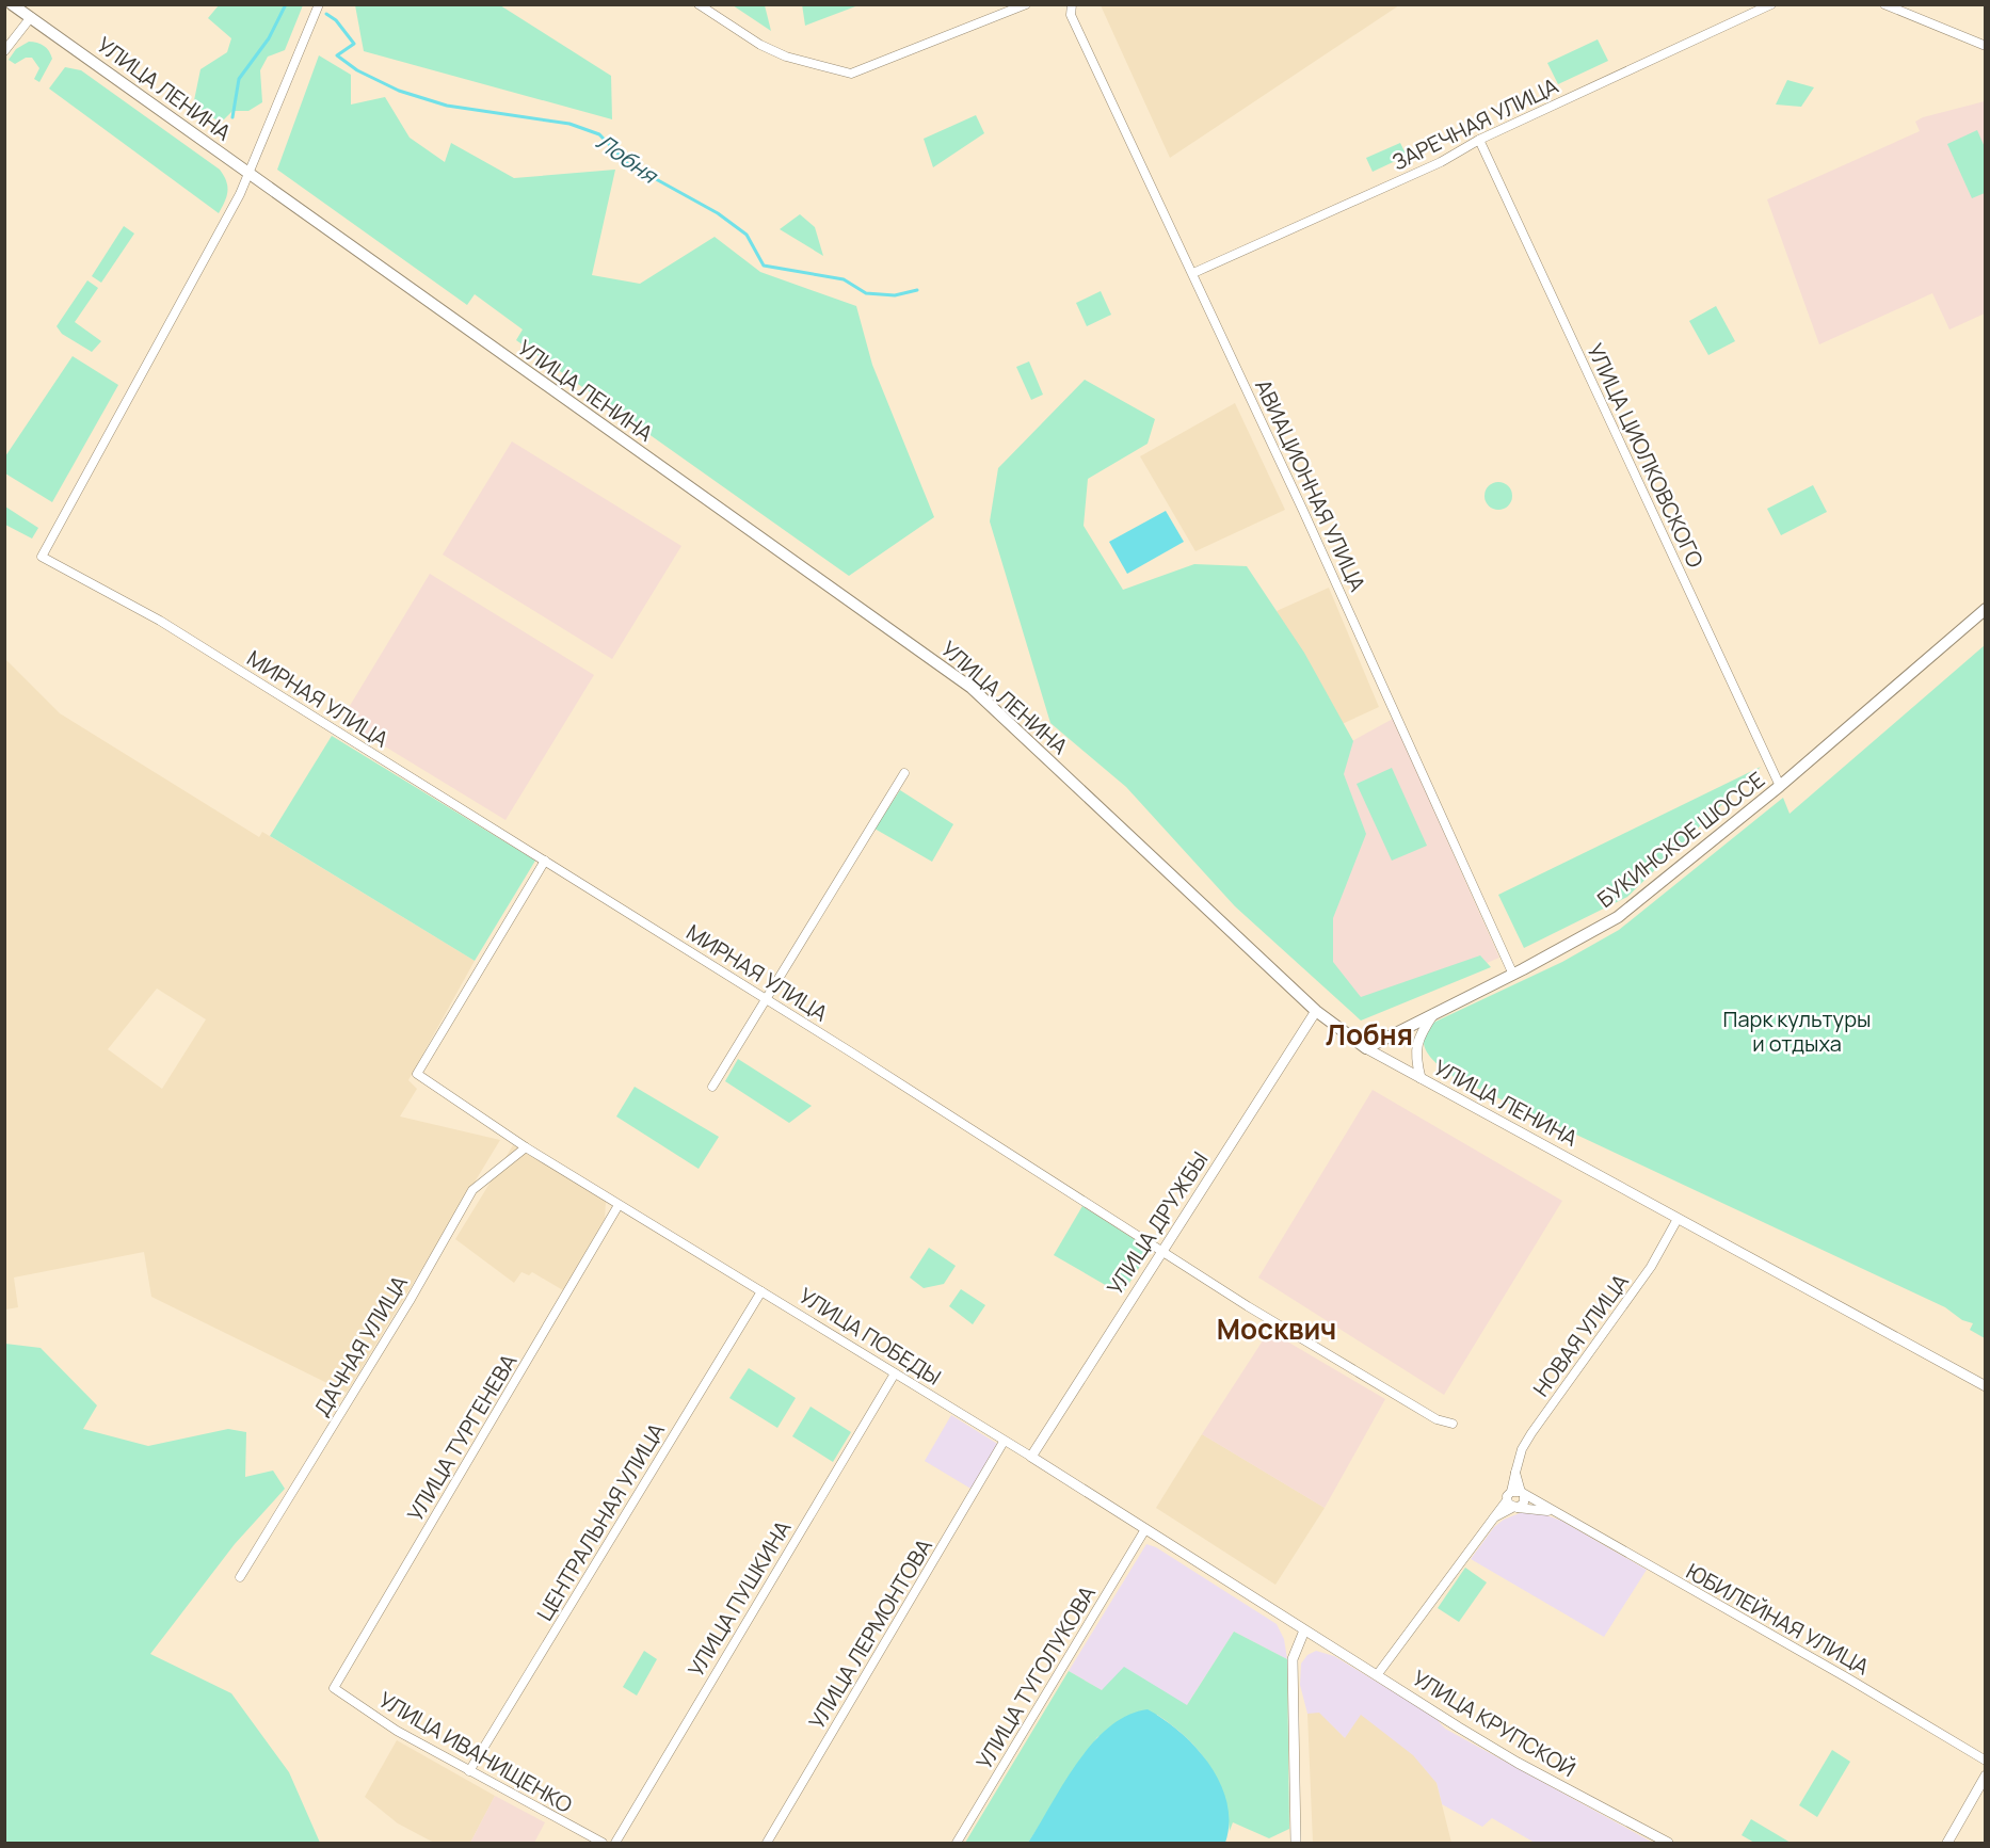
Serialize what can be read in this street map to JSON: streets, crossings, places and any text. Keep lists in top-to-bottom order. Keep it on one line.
{"streets":{"main road":["УЛИЦА ЛЕНИНА","БУКИНСКОЕ ШОССЕ"],"street":["ЗАРЕЧНАЯ УЛИЦА","УЛИЦА ЦИОЛКОВСКОГО","АВИАЦИОННАЯ УЛИЦА","МИРНАЯ УЛИЦА","УЛИЦА ДРУЖБЫ","НОВАЯ УЛИЦА","УЛИЦА ПОБЕДЫ","ДАЧНАЯ УЛИЦА","УЛИЦА ТУРГЕНЕВА","ЦЕНТРАЛЬНАЯ УЛИЦА","УЛИЦА ПУШКИНА","ЮБИЛЕЙНАЯ УЛИЦА","УЛИЦА ЛЕРМОНТОВА","УЛИЦА ТУГОЛУКОВА","УЛИЦА КРУПСКОЙ","УЛИЦА ИВАНИЩЕНКО"]},"crossings":[["УЛИЦА ЛЕНИНА","МИРНАЯ УЛИЦА"],["УЛИЦА ЛЕНИНА","БУКИНСКОЕ ШОССЕ"],["УЛИЦА ЛЕНИНА","УЛИЦА ДРУЖБЫ"],["УЛИЦА ЛЕНИНА","НОВАЯ УЛИЦА"],["ЗАРЕЧНАЯ УЛИЦА","УЛИЦА ЦИОЛКОВСКОГО"],["ЗАРЕЧНАЯ УЛИЦА","АВИАЦИОННАЯ УЛИЦА"],["УЛИЦА ЦИОЛКОВСКОГО","БУКИНСКОЕ ШОССЕ"],["АВИАЦИОННАЯ УЛИЦА","БУКИНСКОЕ ШОССЕ"],["МИРНАЯ УЛИЦА","УЛИЦА ДРУЖБЫ"],["МИРНАЯ УЛИЦА","УЛИЦА ПОБЕДЫ"],["УЛИЦА ДРУЖБЫ","УЛИЦА ПОБЕДЫ"],["УЛИЦА ПОБЕДЫ","ДАЧНАЯ УЛИЦА"],["УЛИЦА ПОБЕДЫ","УЛИЦА ТУРГЕНЕВА"],["УЛИЦА ПОБЕДЫ","ЦЕНТРАЛЬНАЯ УЛИЦА"],["УЛИЦА ПОБЕДЫ","УЛИЦА ПУШКИНА"],["УЛИЦА ПОБЕДЫ","УЛИЦА ЛЕРМОНТОВА"],["УЛИЦА ПОБЕДЫ","УЛИЦА ТУГОЛУКОВА"],["УЛИЦА ПОБЕДЫ","УЛИЦА КРУПСКОЙ"],["УЛИЦА ТУРГЕНЕВА","УЛИЦА ИВАНИЩЕНКО"],["ЦЕНТРАЛЬНАЯ УЛИЦА","УЛИЦА ИВАНИЩЕНКО"]],"districts":["Лобня","Москвич"],"water":["Лобня"],"parks":["Парк культуры и отдыха"]}
